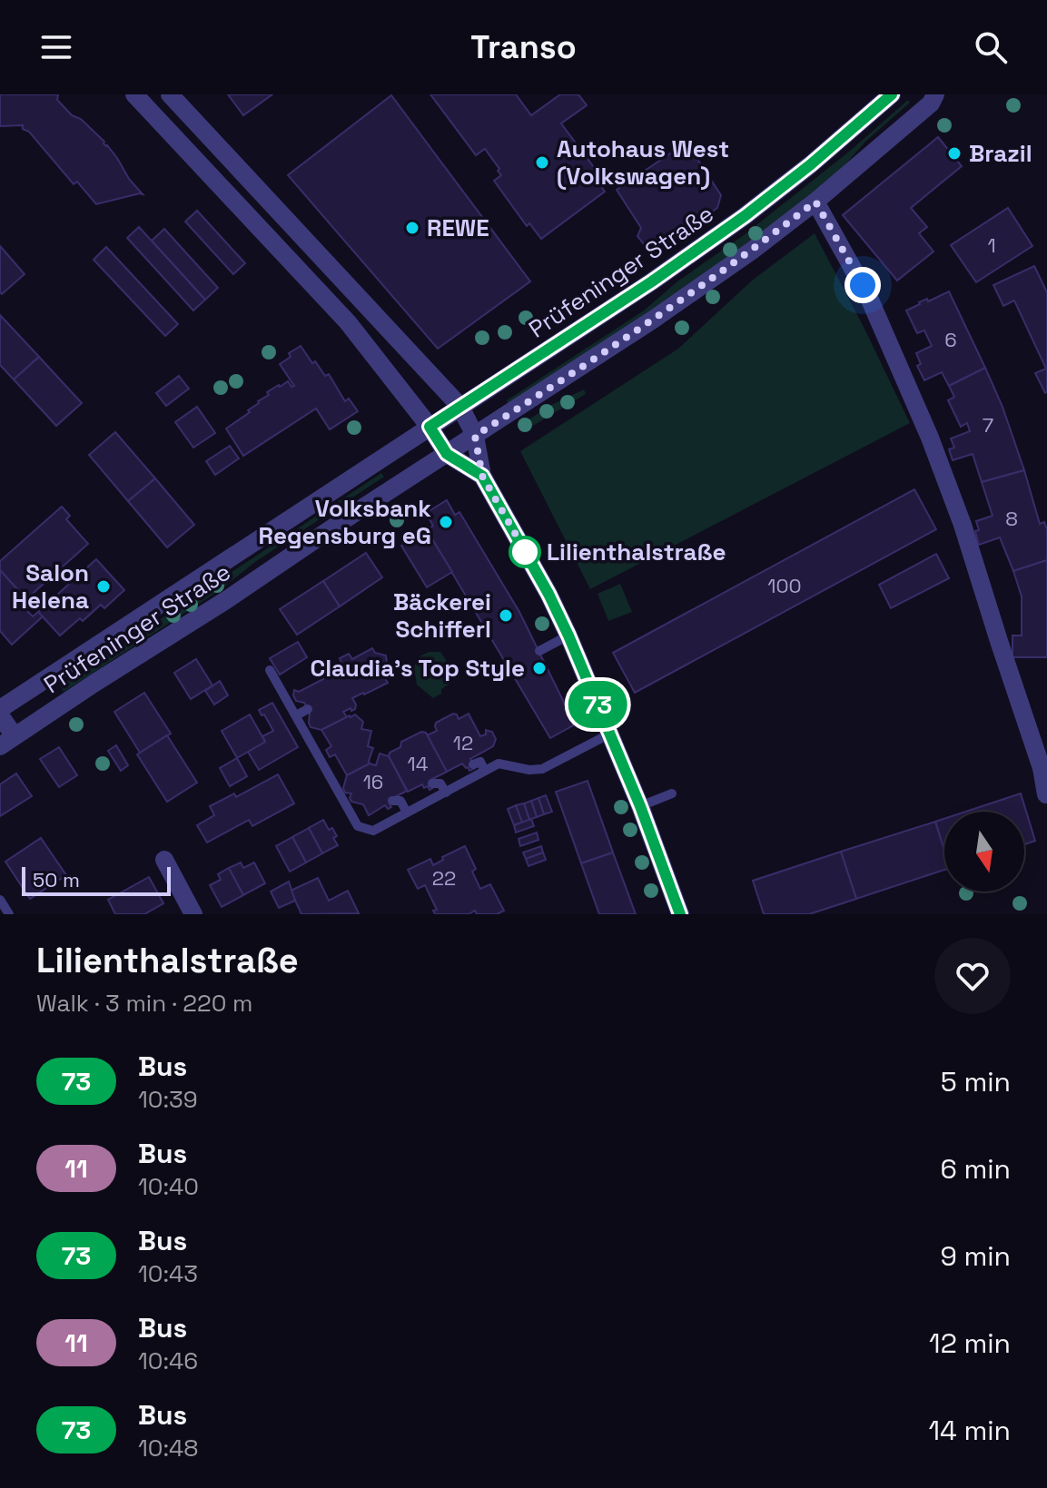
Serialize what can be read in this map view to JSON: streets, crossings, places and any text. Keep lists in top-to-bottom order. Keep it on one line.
{"streets":{"street":["Prüfeninger Straße"]},"places":["Brazil","Autohaus West (Volkswagen)","REWE","Volksbank Regensburg eG","Lilienthalstraße","Salon Helena","Bäckerei Schifferl","Claudia's Top Style"],"lines":["bus line 73"],"house_numbers":["1","6","7","8","100","12","14","16","22"],"scale_bar":"50 m","north":"bottom","page":{"header":"Transo","on_map":"73","scale":"50 m","heading":["Lilienthalstraße","Walk · 3 min · 220 m"],"list":[{"mark":"73","name":"Bus","note":"10:39","value":"5 min"},{"mark":"11","name":"Bus","note":"10:40","value":"6 min"},{"mark":"73","name":"Bus","note":"10:43","value":"9 min"},{"mark":"11","name":"Bus","note":"10:46","value":"12 min"},{"mark":"73","name":"Bus","note":"10:48","value":"14 min"}]}}
